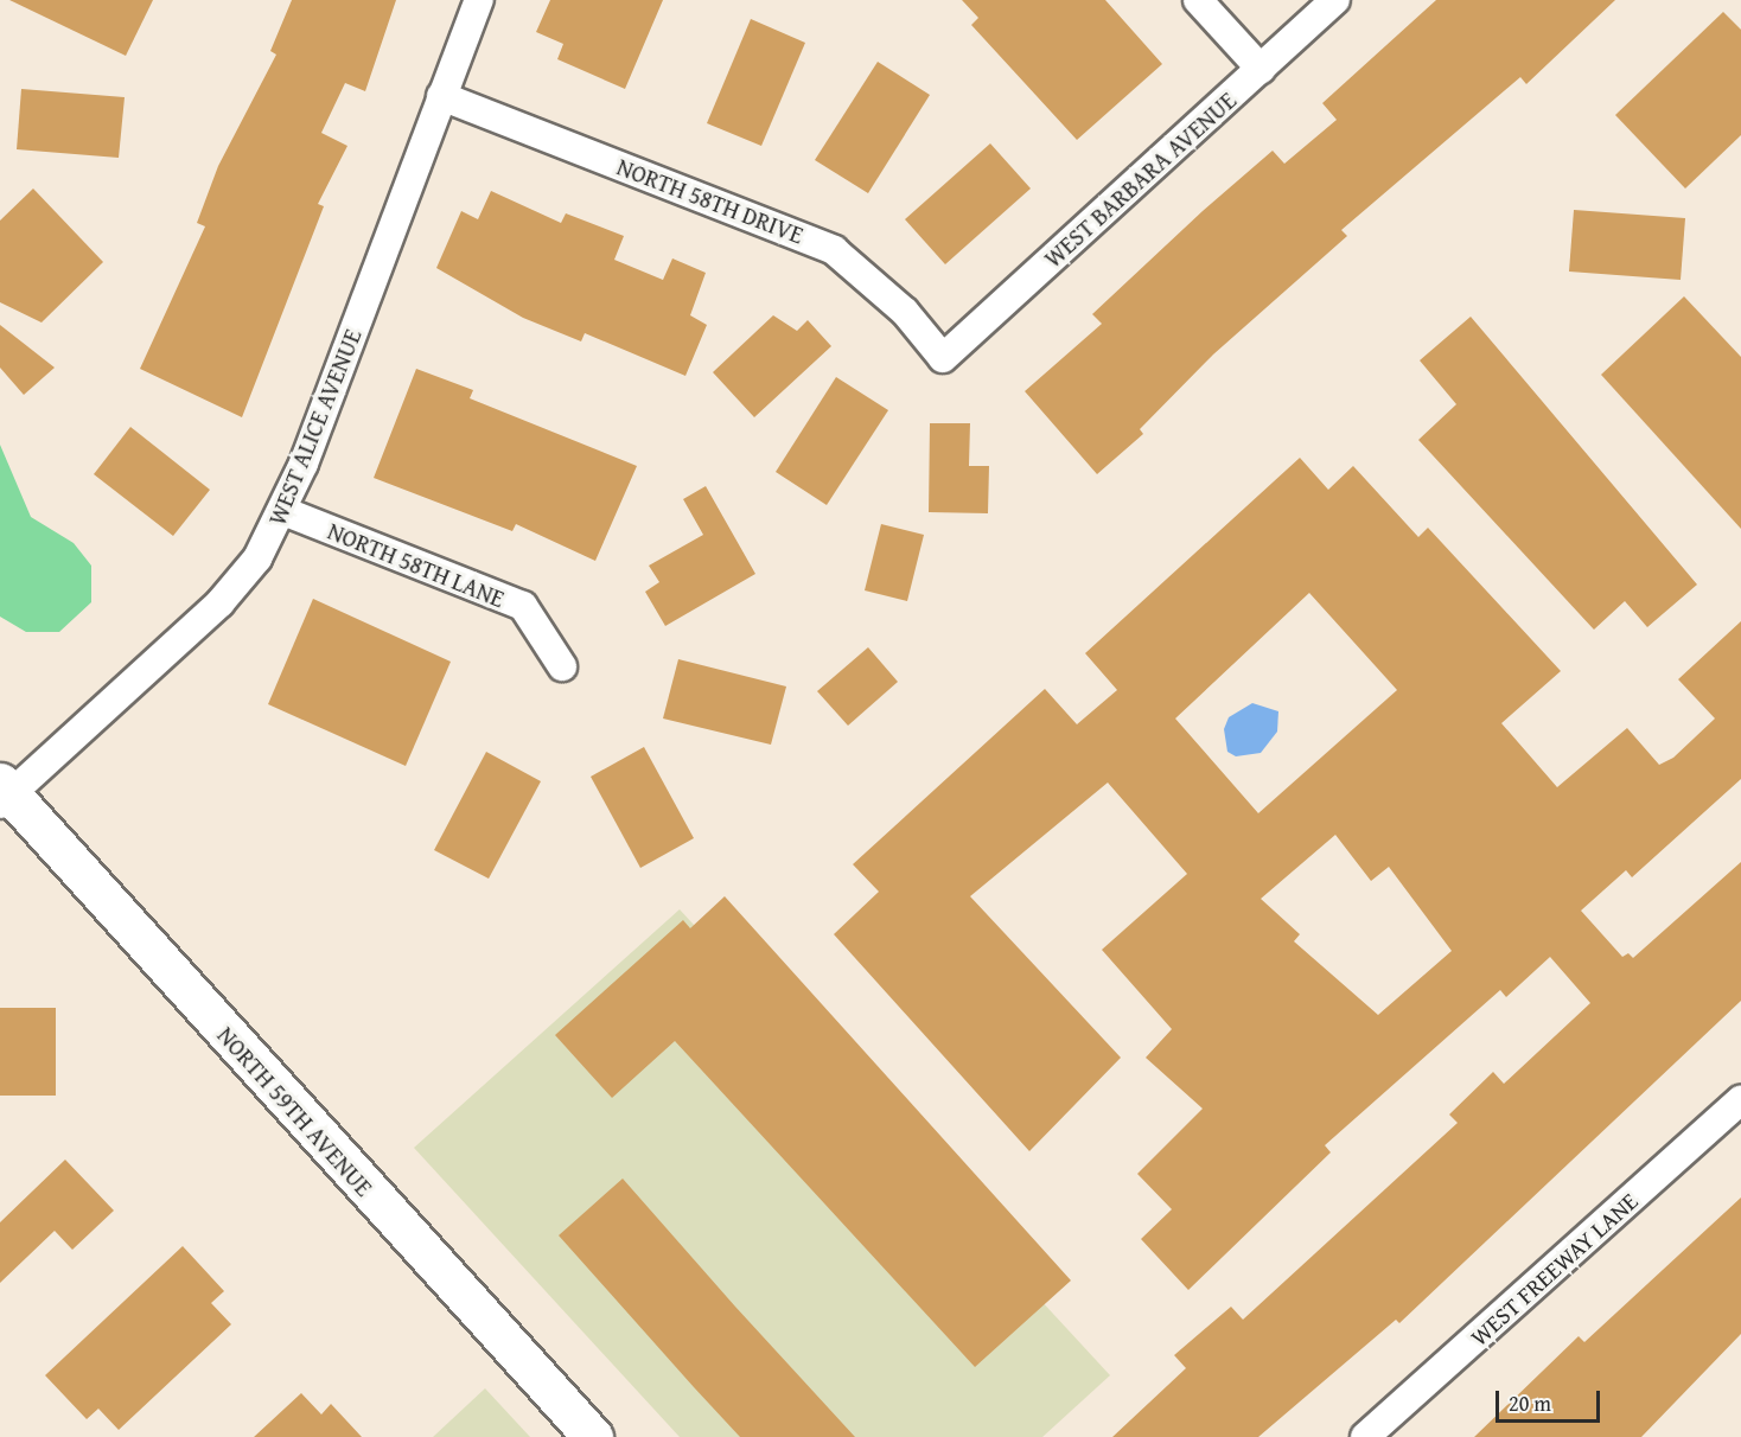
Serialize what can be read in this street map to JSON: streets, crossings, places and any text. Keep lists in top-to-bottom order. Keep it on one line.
{"streets":{"main road":["NORTH 59TH AVENUE"],"street":["WEST BARBARA AVENUE","NORTH 58TH DRIVE","WEST ALICE AVENUE","NORTH 58TH LANE","WEST FREEWAY LANE"]},"crossings":[["WEST BARBARA AVENUE","NORTH 58TH DRIVE"],["NORTH 58TH DRIVE","WEST ALICE AVENUE"],["WEST ALICE AVENUE","NORTH 58TH LANE"],["WEST ALICE AVENUE","NORTH 59TH AVENUE"]],"scale_bar":"20 m"}
